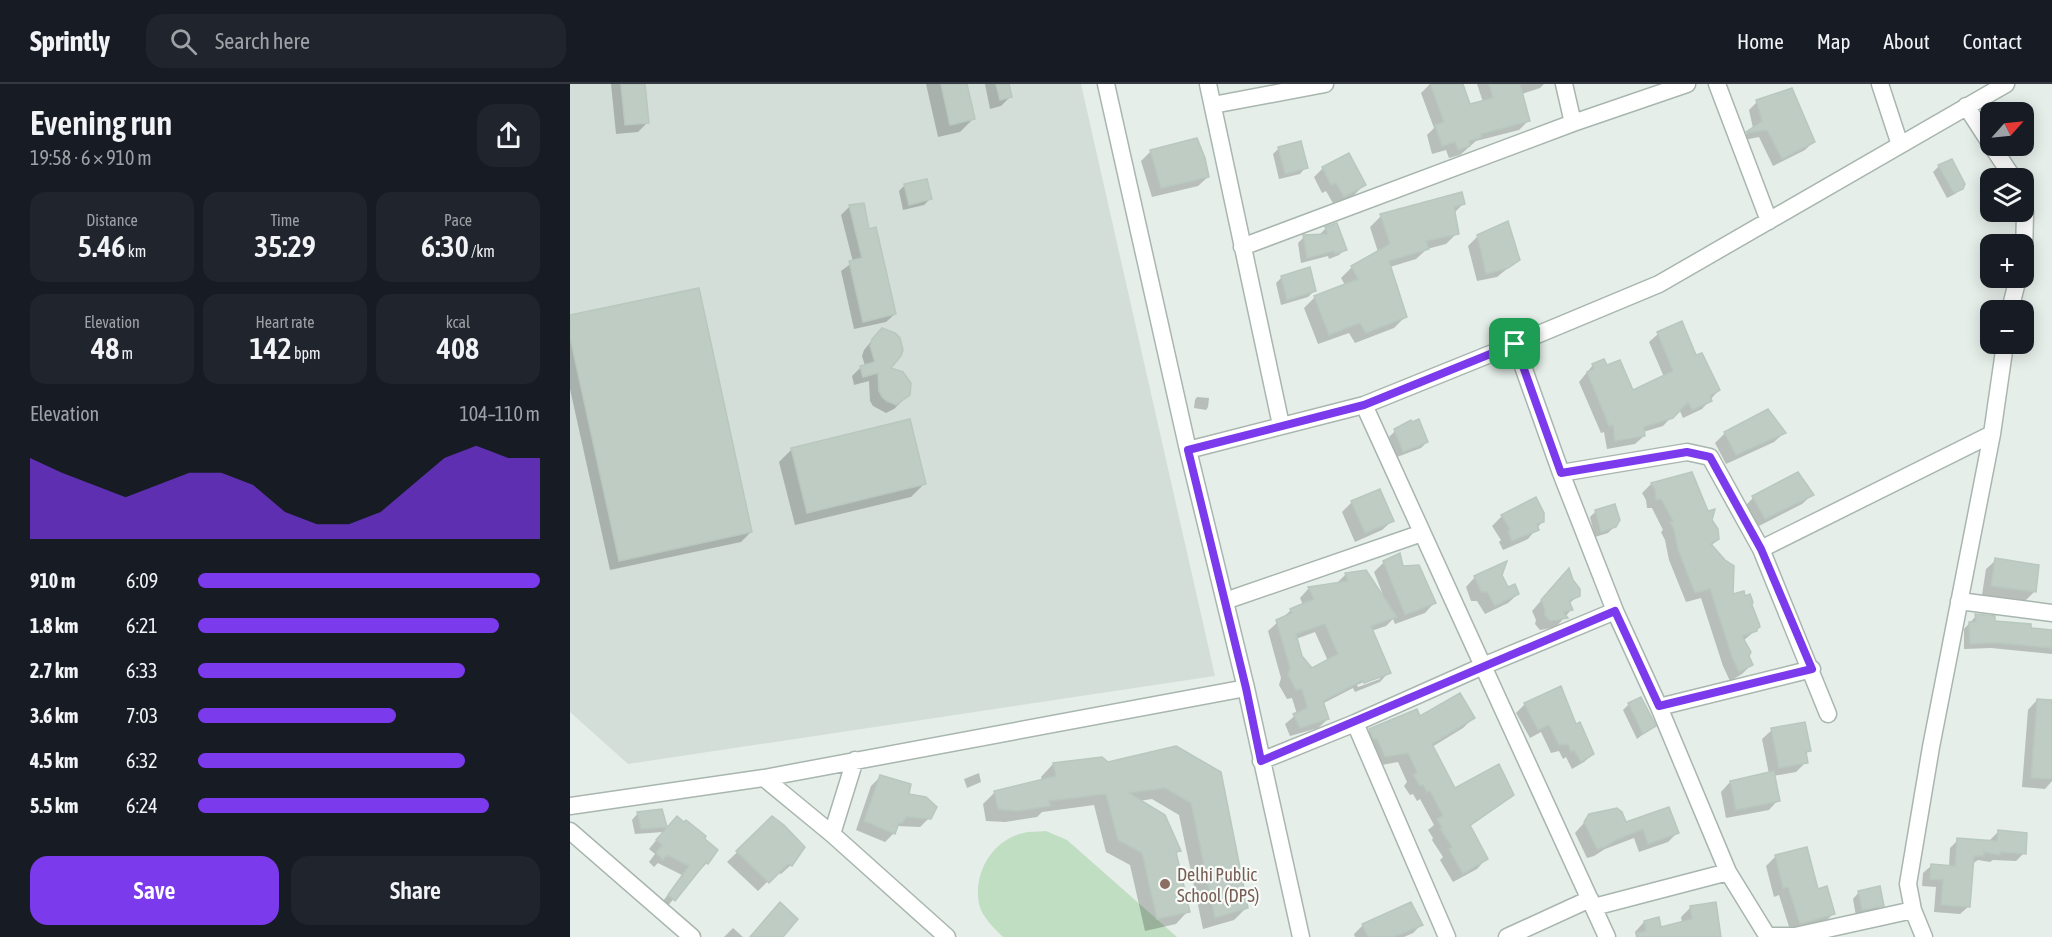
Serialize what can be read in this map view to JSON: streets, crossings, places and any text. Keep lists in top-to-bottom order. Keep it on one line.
{"places":["Delhi Public School (DPS)"],"north":"top right","page":{"header":"Sprintly","search":"Search here","nav":["Home","Map","About","Contact"],"heading":["Evening run","19:58 · 6 × 910 m"],"map_buttons":["+","−"],"stats":[["Distance","5.46 km"],["Time","35:29"],["Pace","6:30 /km"],["Elevation","48 m"],["Heart rate","142 bpm"],["kcal","408"]],"chart":["Elevation","104–110 m"],"list":[{"name":"910 m","note":"6:09"},{"name":"1.8 km","note":"6:21"},{"name":"2.7 km","note":"6:33"},{"name":"3.6 km","note":"7:03"},{"name":"4.5 km","note":"6:32"},{"name":"5.5 km","note":"6:24"}],"buttons":["Save","Share"]}}
